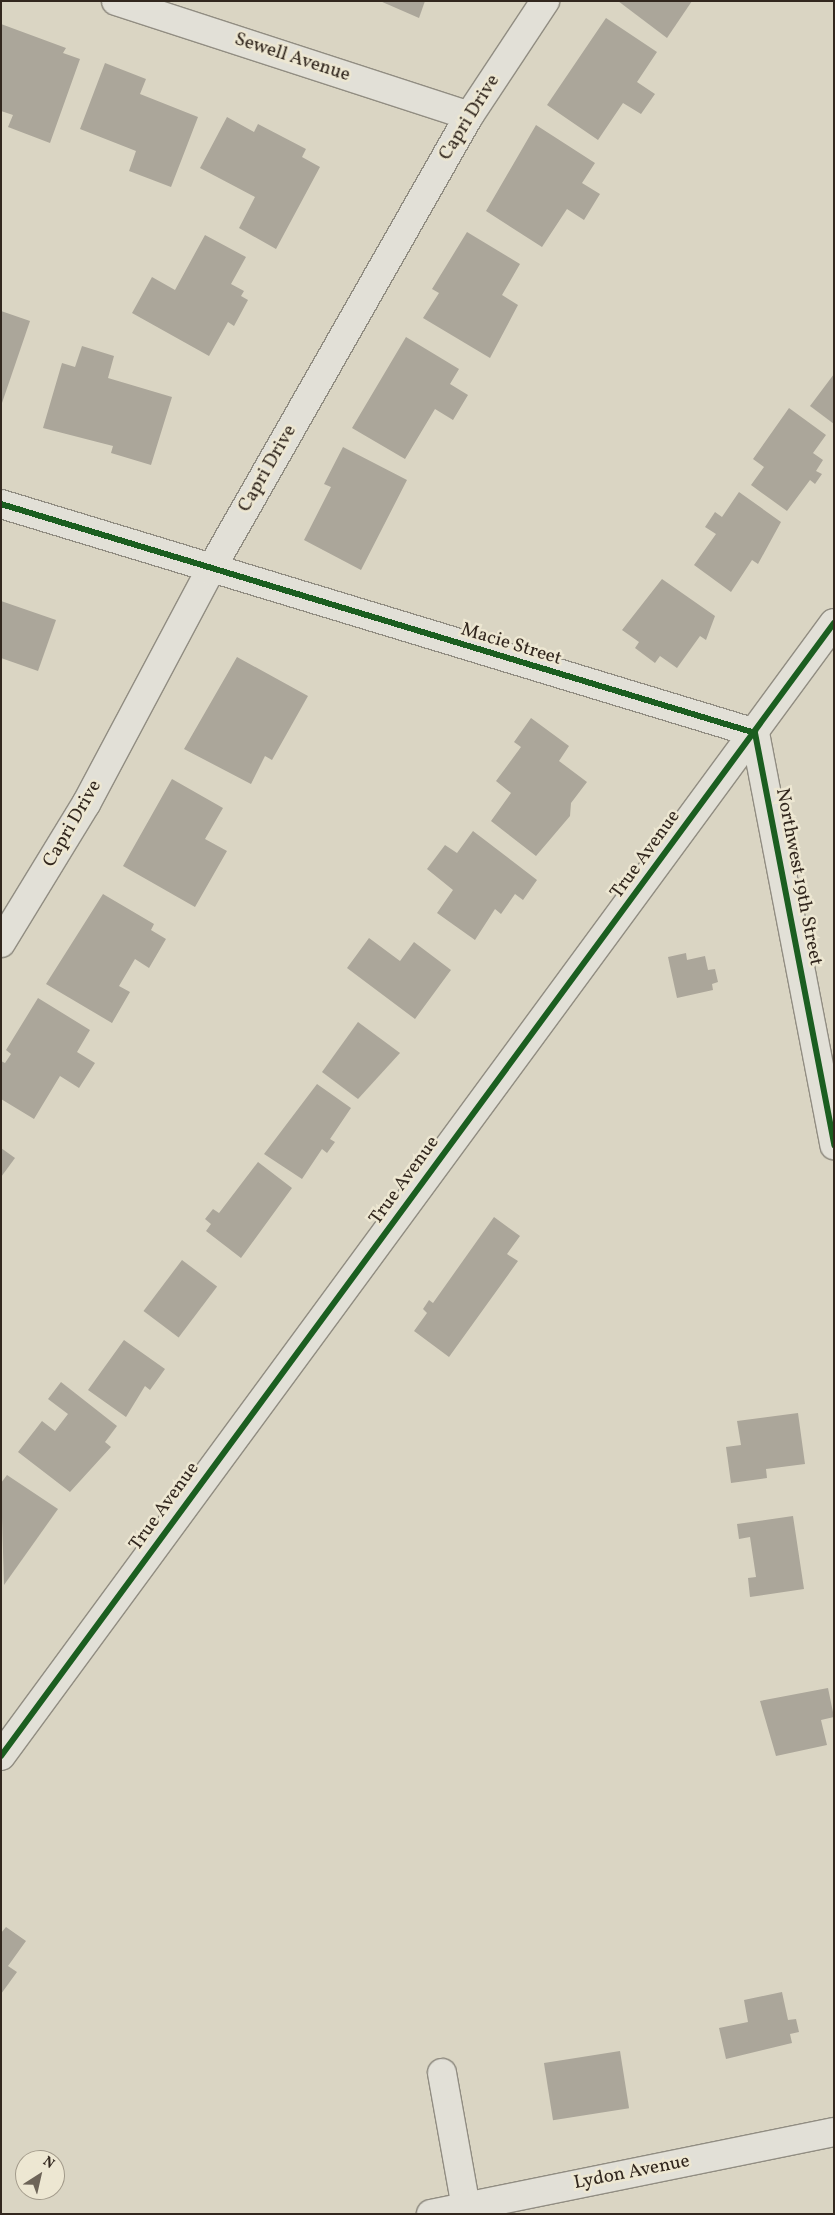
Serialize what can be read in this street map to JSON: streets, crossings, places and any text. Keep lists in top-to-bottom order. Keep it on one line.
{"streets":{"street":["Sewell Avenue","Capri Drive","Macie Street","True Avenue","Northwest 19th Street","Lydon Avenue"]},"crossings":[["Sewell Avenue","Capri Drive"],["Capri Drive","Macie Street"],["Macie Street","True Avenue"],["Macie Street","Northwest 19th Street"],["True Avenue","Northwest 19th Street"]],"north":"top right"}
